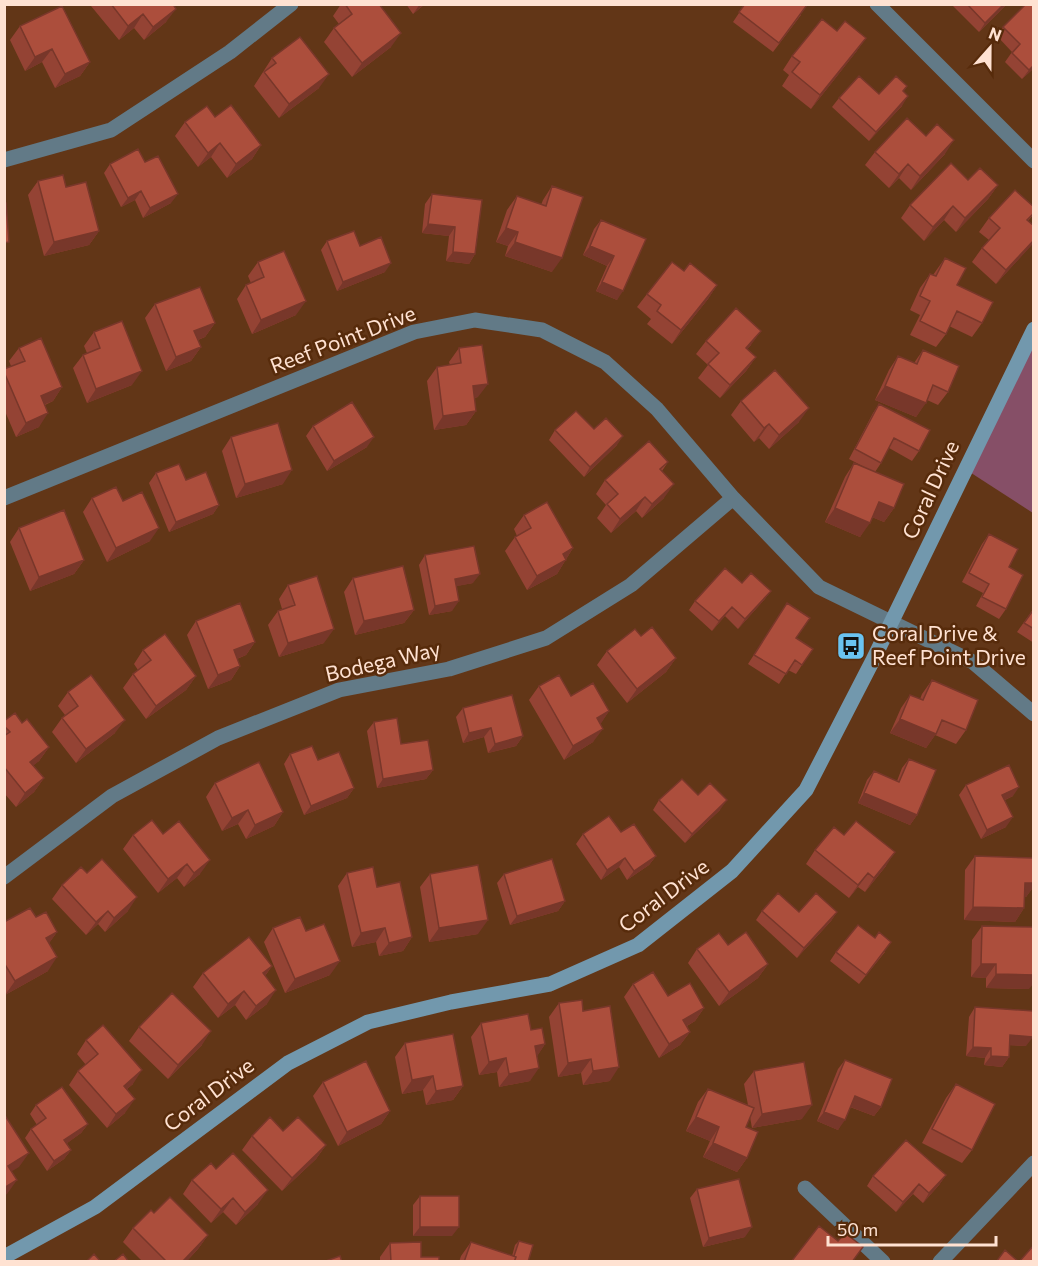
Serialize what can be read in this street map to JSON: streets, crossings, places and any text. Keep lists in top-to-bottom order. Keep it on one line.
{"streets":{"street":["Reef Point Drive","Coral Drive","Bodega Way"]},"crossings":[["Reef Point Drive","Coral Drive"],["Reef Point Drive","Bodega Way"]],"places":{"bus stop":["Coral Drive & Reef Point Drive"]},"scale_bar":"50 m","north":"top"}
